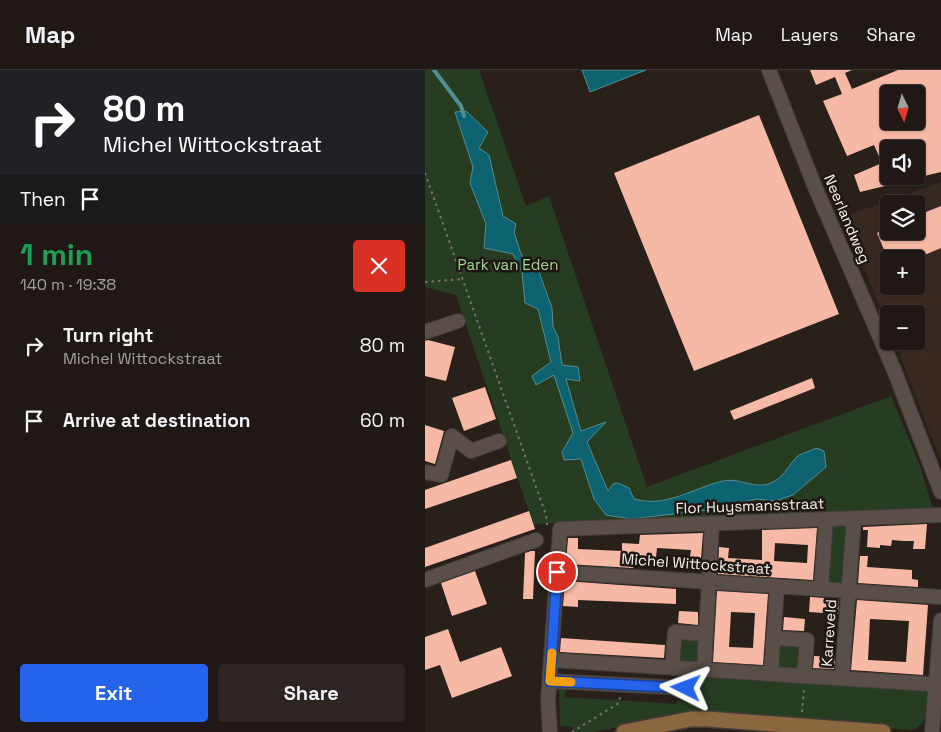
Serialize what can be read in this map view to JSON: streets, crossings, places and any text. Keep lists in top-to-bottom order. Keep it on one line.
{"streets":{"street":["Neerlandweg","Flor Huysmansstraat","Michel Wittockstraat","Karreveld"]},"crossings":[["Flor Huysmansstraat","Michel Wittockstraat"],["Flor Huysmansstraat","Karreveld"],["Michel Wittockstraat","Karreveld"]],"parks":["Park van Eden"],"north":"bottom","page":{"header":"Map","nav":["Map","Layers","Share"],"turn":["80 m","Michel Wittockstraat"],"map_buttons":["+","−"],"then":"Then","heading":["1 min","140 m · 19:38"],"list":[{"name":"Turn right","note":"Michel Wittockstraat","value":"80 m"},{"name":"Arrive at destination","value":"60 m"}],"buttons":["Exit","Share"]}}
